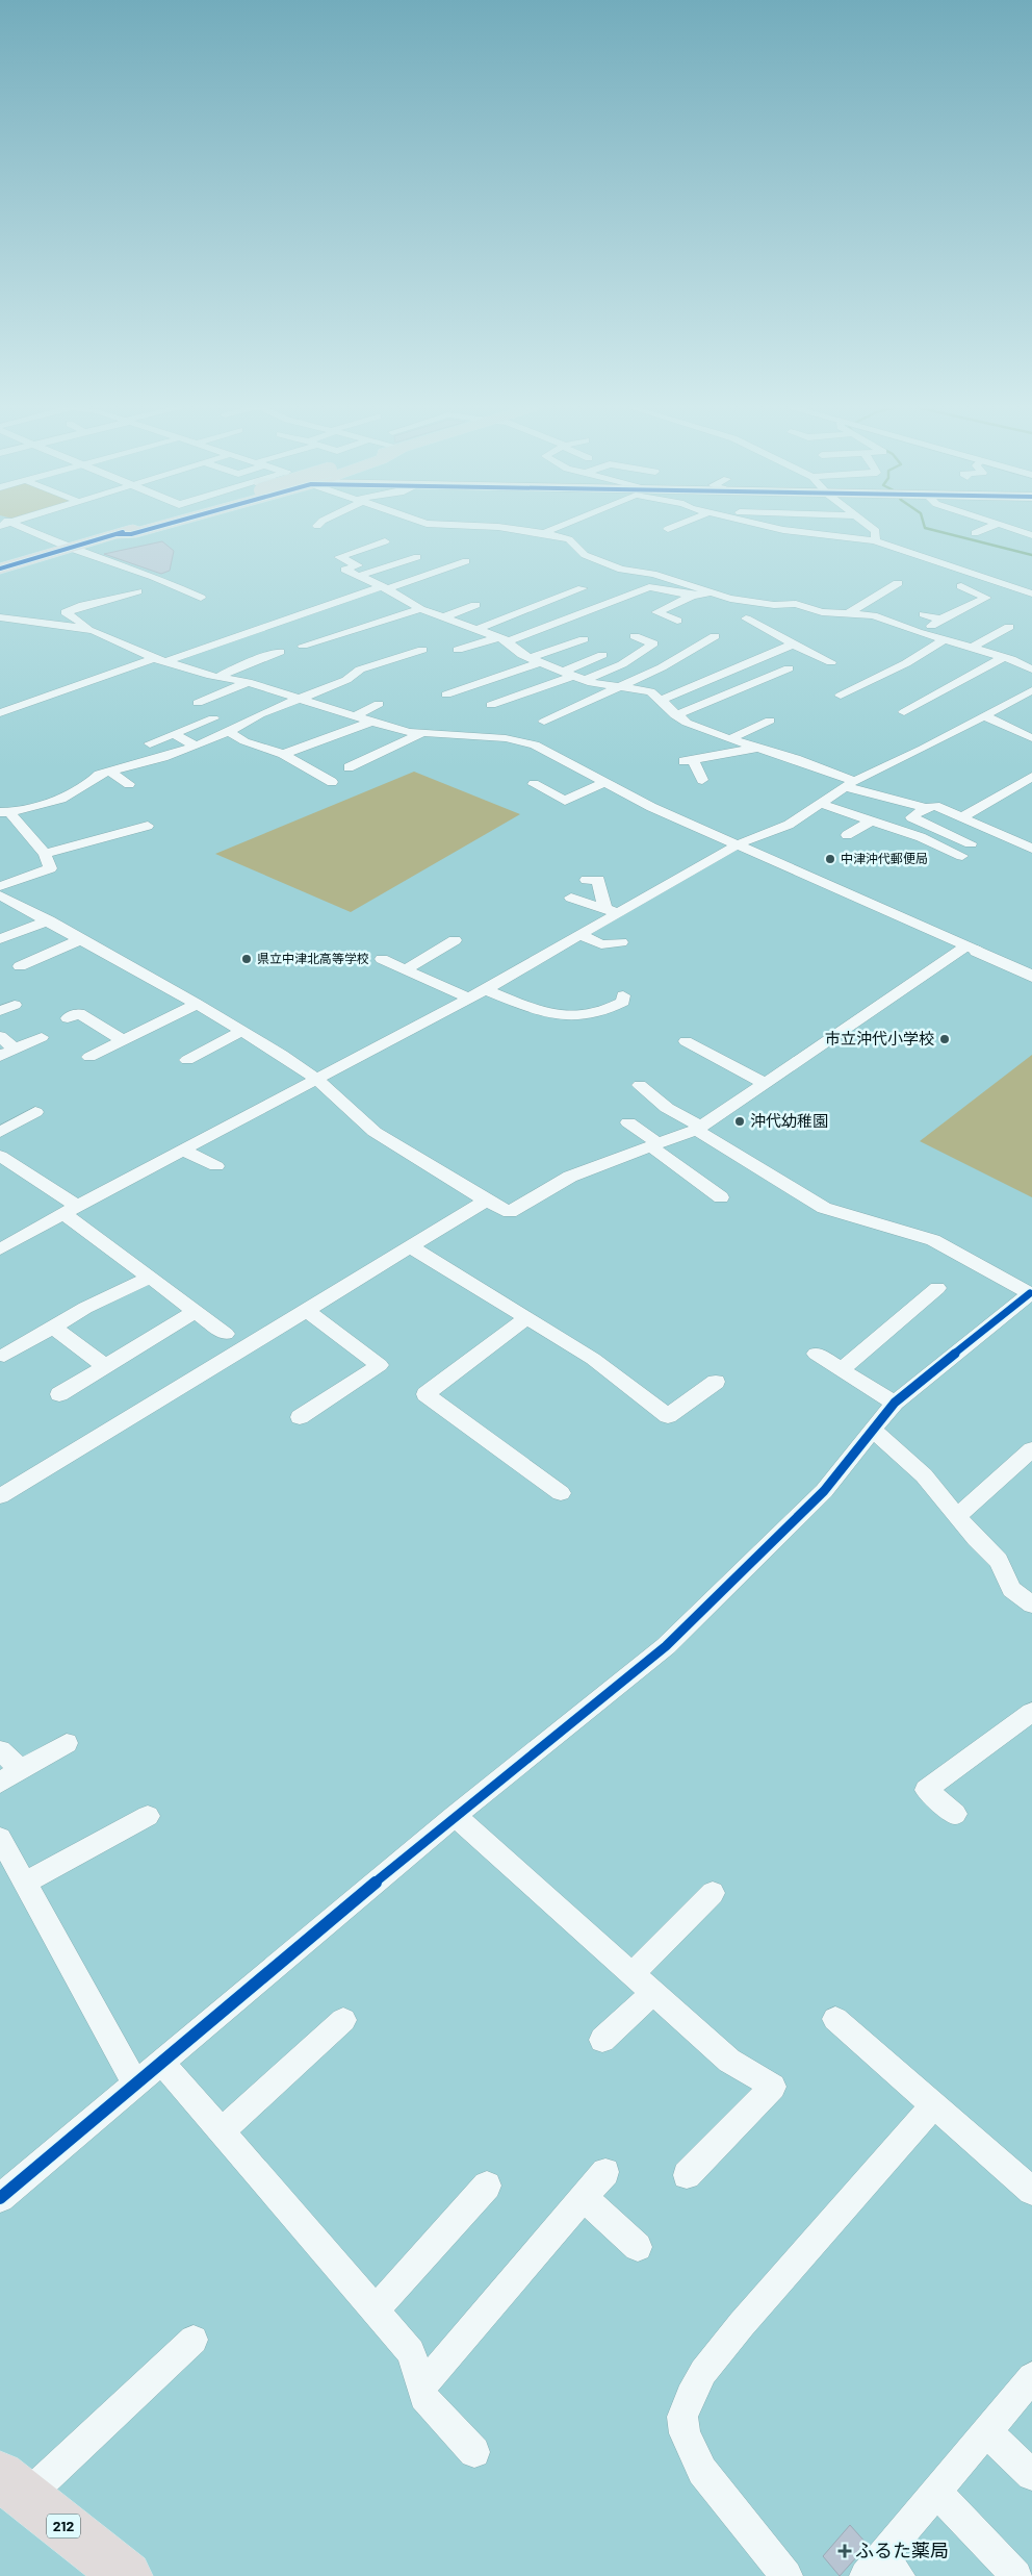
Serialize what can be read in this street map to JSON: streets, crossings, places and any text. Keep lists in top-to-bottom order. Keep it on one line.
{"streets":{"highway":["212"]},"places":{"other":["中津沖代郵便局","県立中津北高等学校","市立沖代小学校","沖代幼稚園"],"health":["ふるた薬局"]}}
